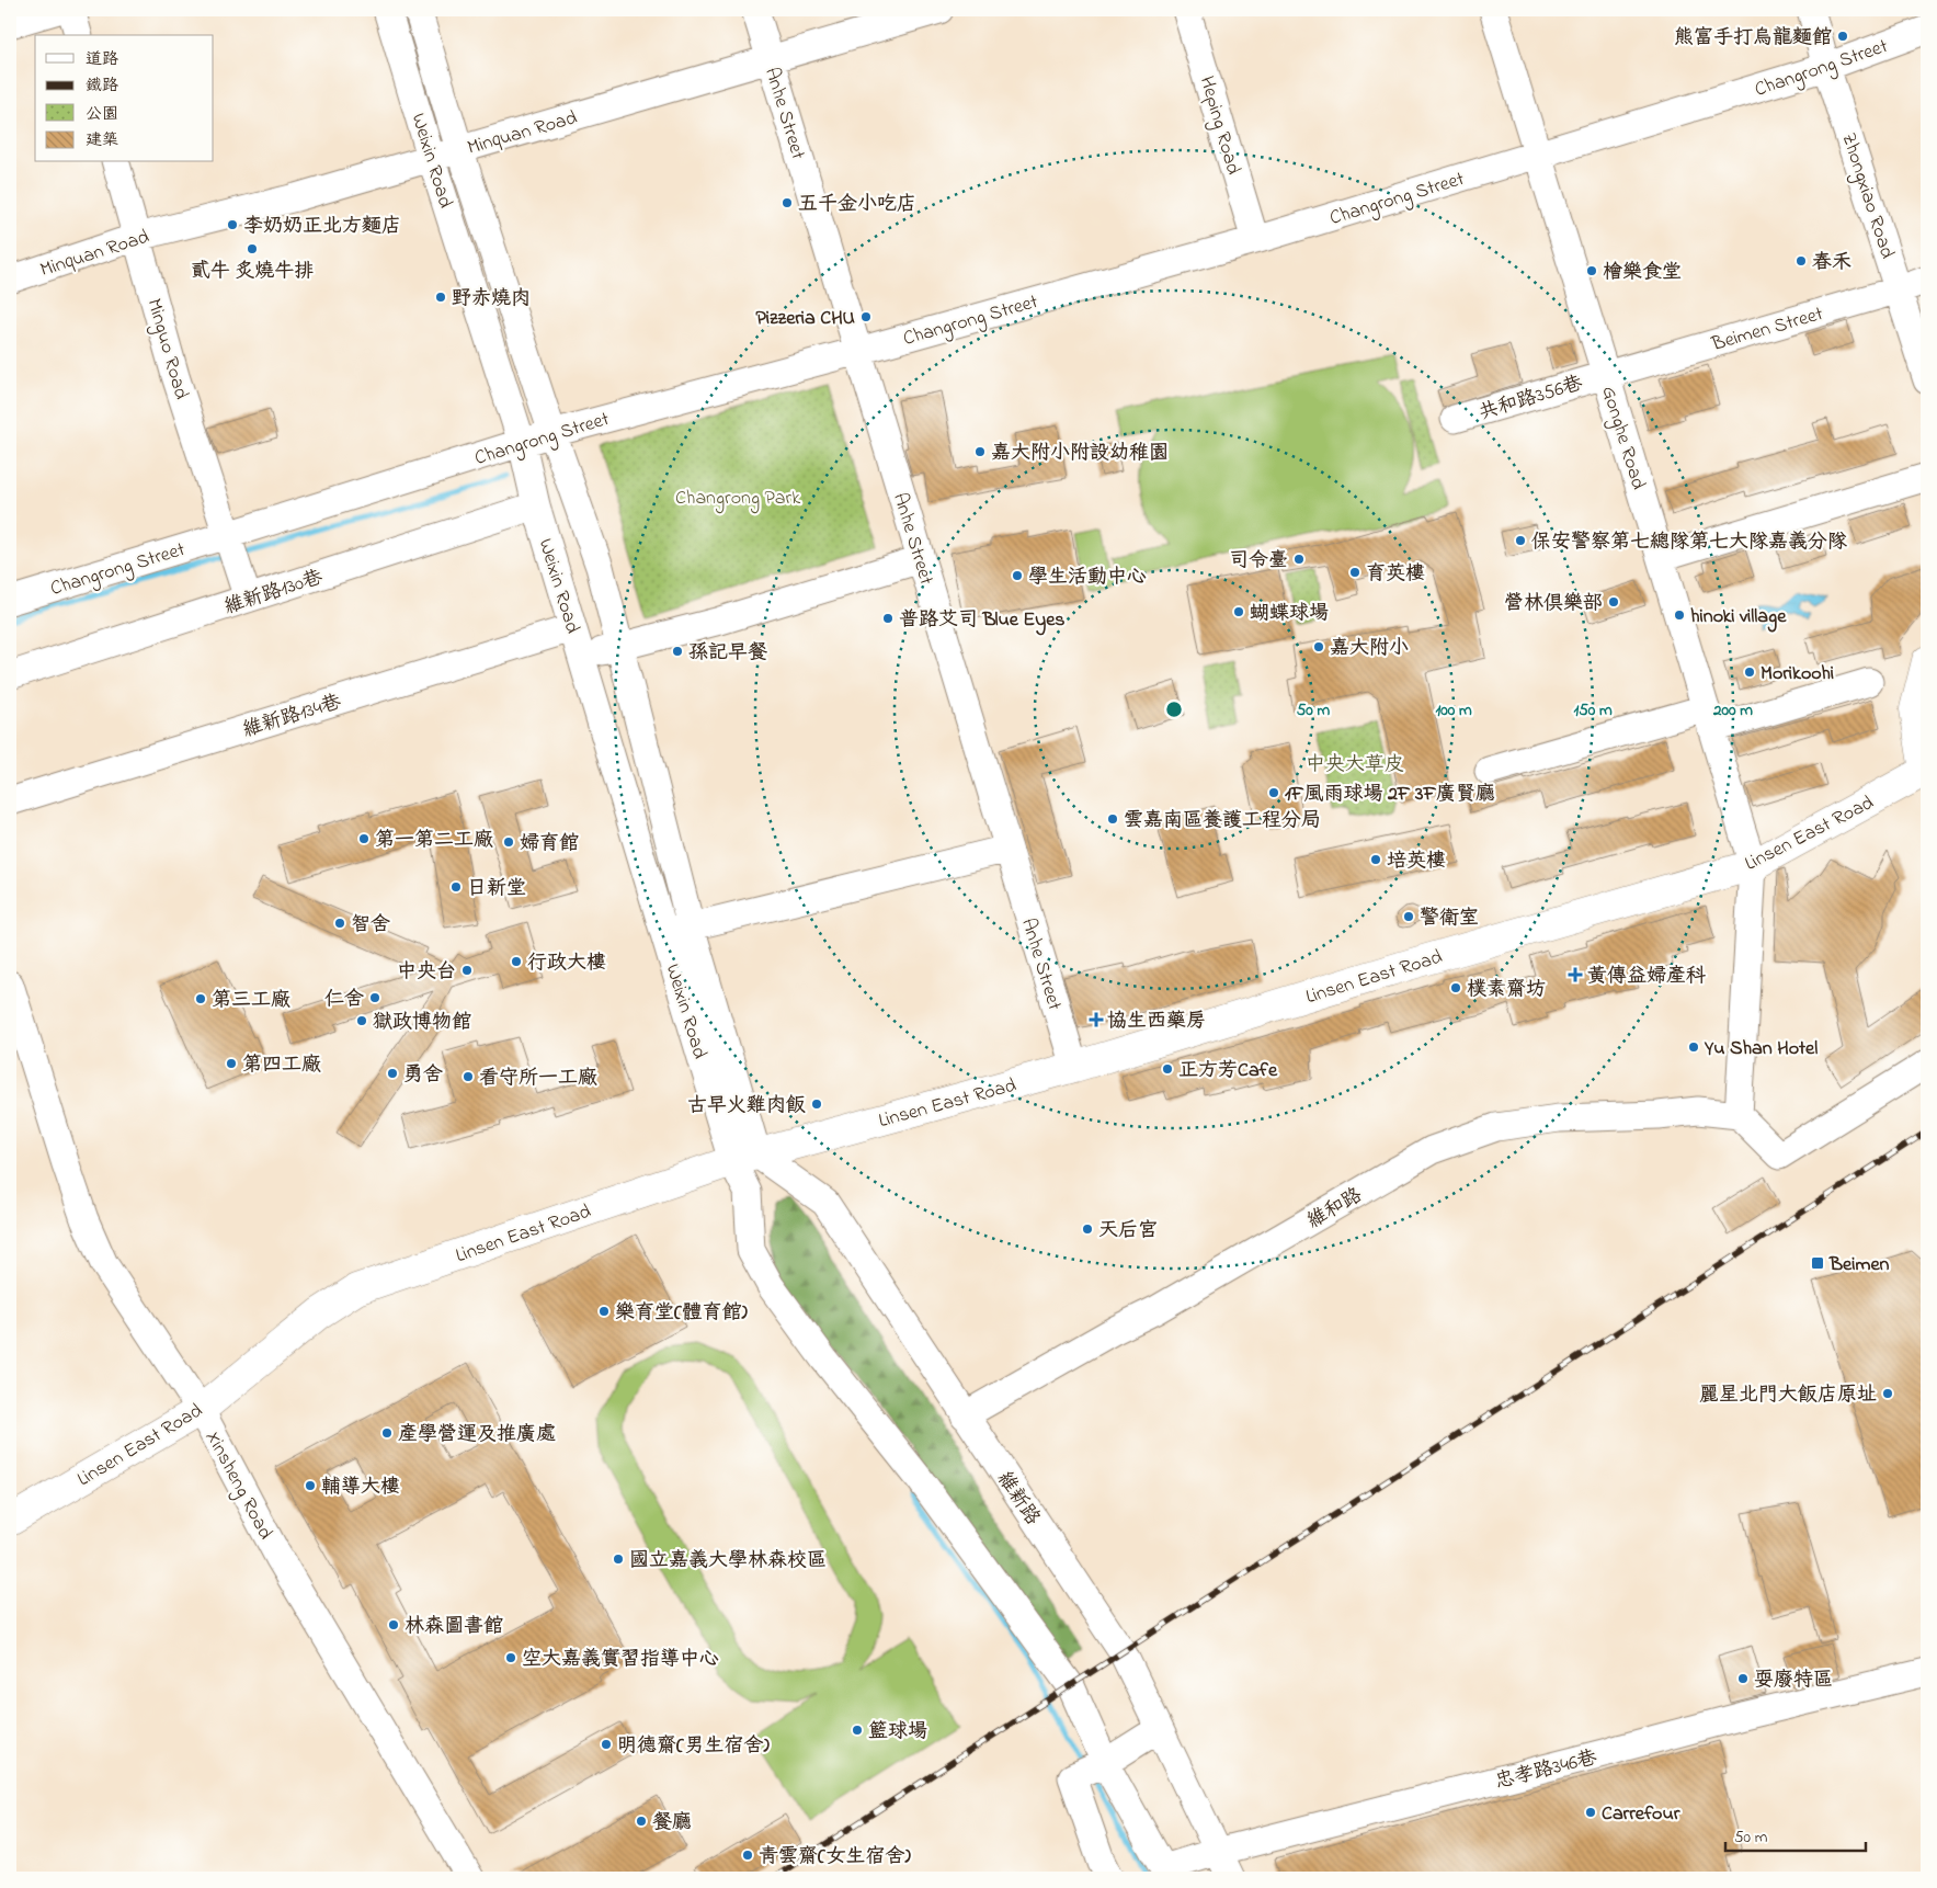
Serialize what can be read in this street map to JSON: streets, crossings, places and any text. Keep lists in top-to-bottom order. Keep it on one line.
{"streets":{"main road":["Linsen East Road"],"street":["Changrong Street","Anhe Street","Heping Road","Minquan Road","Weixin Road","Zhongxiao Road","Beimen Street","Minguo Road","共和路356巷","Gonghe Road","維新路130巷","維新路134巷","維和路","Xinsheng Road","維新路","忠孝路346巷"]},"crossings":[["Changrong Street","Anhe Street"],["Changrong Street","Heping Road"],["Changrong Street","Weixin Road"],["Changrong Street","Zhongxiao Road"],["Changrong Street","Minguo Road"],["Changrong Street","Gonghe Road"],["Anhe Street","Minquan Road"],["Anhe Street","Linsen East Road"],["Minquan Road","Weixin Road"],["Minquan Road","Minguo Road"],["Weixin Road","維新路130巷"],["Weixin Road","維新路134巷"],["Weixin Road","Linsen East Road"],["Weixin Road","維新路"],["Zhongxiao Road","Beimen Street"],["Beimen Street","共和路356巷"],["Beimen Street","Gonghe Road"],["Minguo Road","維新路130巷"],["共和路356巷","Gonghe Road"],["Gonghe Road","Linsen East Road"],["Linsen East Road","Xinsheng Road"],["Linsen East Road","維新路"],["維和路","維新路"],["維新路","忠孝路346巷"]],"parks":["Changrong Park","中央大草皮"],"places":{"other":["熊富手打烏龍麵館","五千金小吃店","李奶奶正北方麵店","貳牛 炙燒牛排","春禾","檜樂食堂","野赤燒肉","Pizzeria CHU","嘉大附小附設幼稚園","保安警察第七總隊第七大隊嘉義分隊","司令臺","育英樓","學生活動中心","營林俱樂部","蝴蝶球場","hinoki village","普路艾司 Blue Eyes","嘉大附小","孫記早餐","Morikoohi","1F風雨球場 2F 3F廣賢廳","雲嘉南區養護工程分局","第一第二工廠","婦育館","培英樓","日新堂","警衛室","智舍","行政大樓","中央台","樸素齋坊","仁舍","第三工廠","獄政博物館","Yu Shan Hotel","第四工廠","正方芳Cafe","勇舍","看守所一工廠","古早火雞肉飯","天后宮","樂育堂(體育館)","麗星北門大飯店原址","產學營運及推廣處","輔導大樓","國立嘉義大學林森校區","林森圖書館","空大嘉義實習指導中心","耍廢特區","籃球場","明德齋(男生宿舍)","Carrefour","餐廳","青雲齋(女生宿舍)"],"health":["黃傳益婦產科","協生西藥房"],"transit":["Beimen"]},"legend":["道路","鐵路","公園","建築"],"scale_bar":"50 m","rings":["50 m","100 m","150 m","200 m"]}
